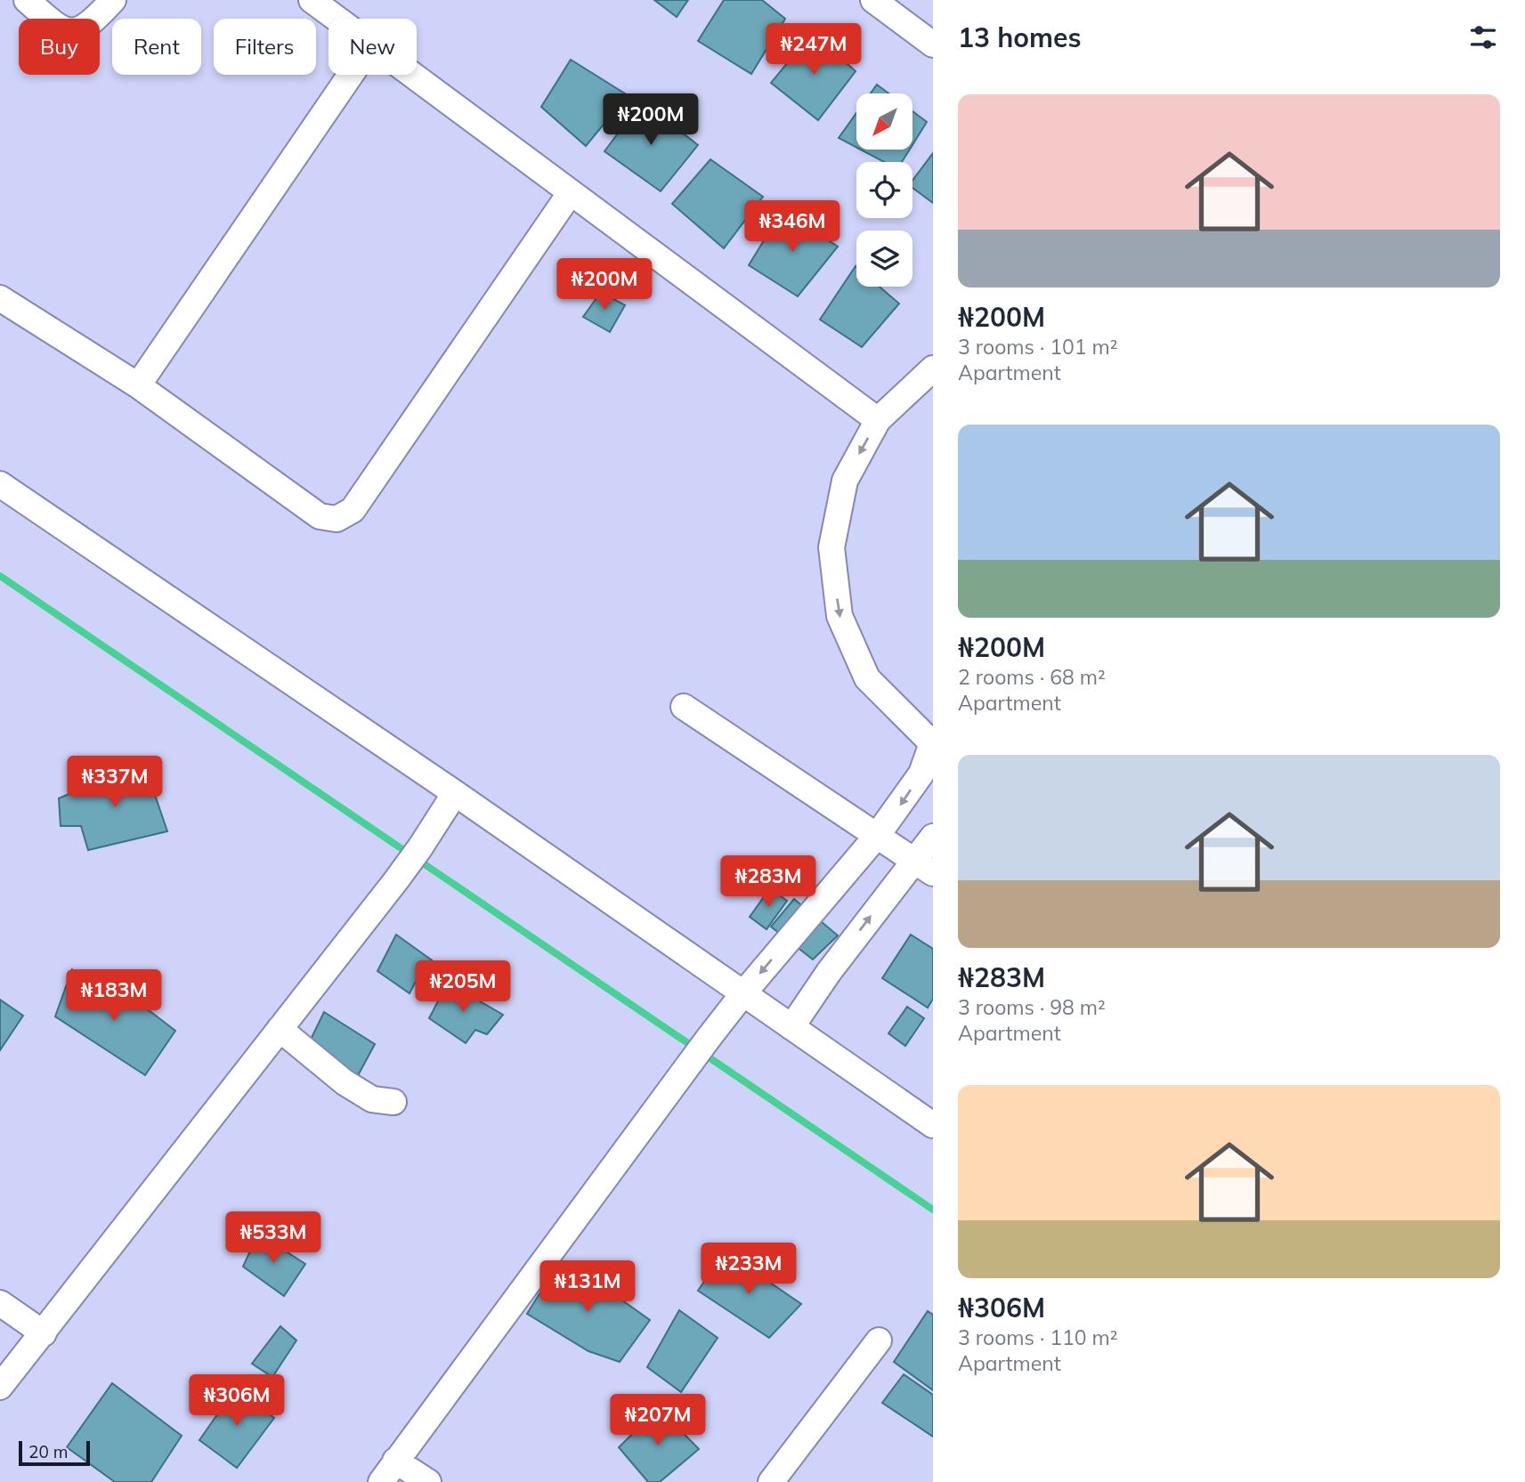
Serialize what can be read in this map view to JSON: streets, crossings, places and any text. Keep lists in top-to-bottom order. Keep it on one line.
{"scale_bar":"20 m","north":"bottom left","page":{"heading":"13 homes","chip":["Buy","Rent","Filters","New"],"price":["₦247M","₦200M","₦346M","₦200M","₦337M","₦283M","₦205M","₦183M","₦533M","₦233M","₦131M","₦306M","₦207M"],"list":[{"name":"₦200M","note":"3 rooms · 101 m² · Apartment"},{"name":"₦200M","note":"2 rooms · 68 m² · Apartment"},{"name":"₦283M","note":"3 rooms · 98 m² · Apartment"},{"name":"₦306M","note":"3 rooms · 110 m² · Apartment"}],"scale":"20 m"}}
